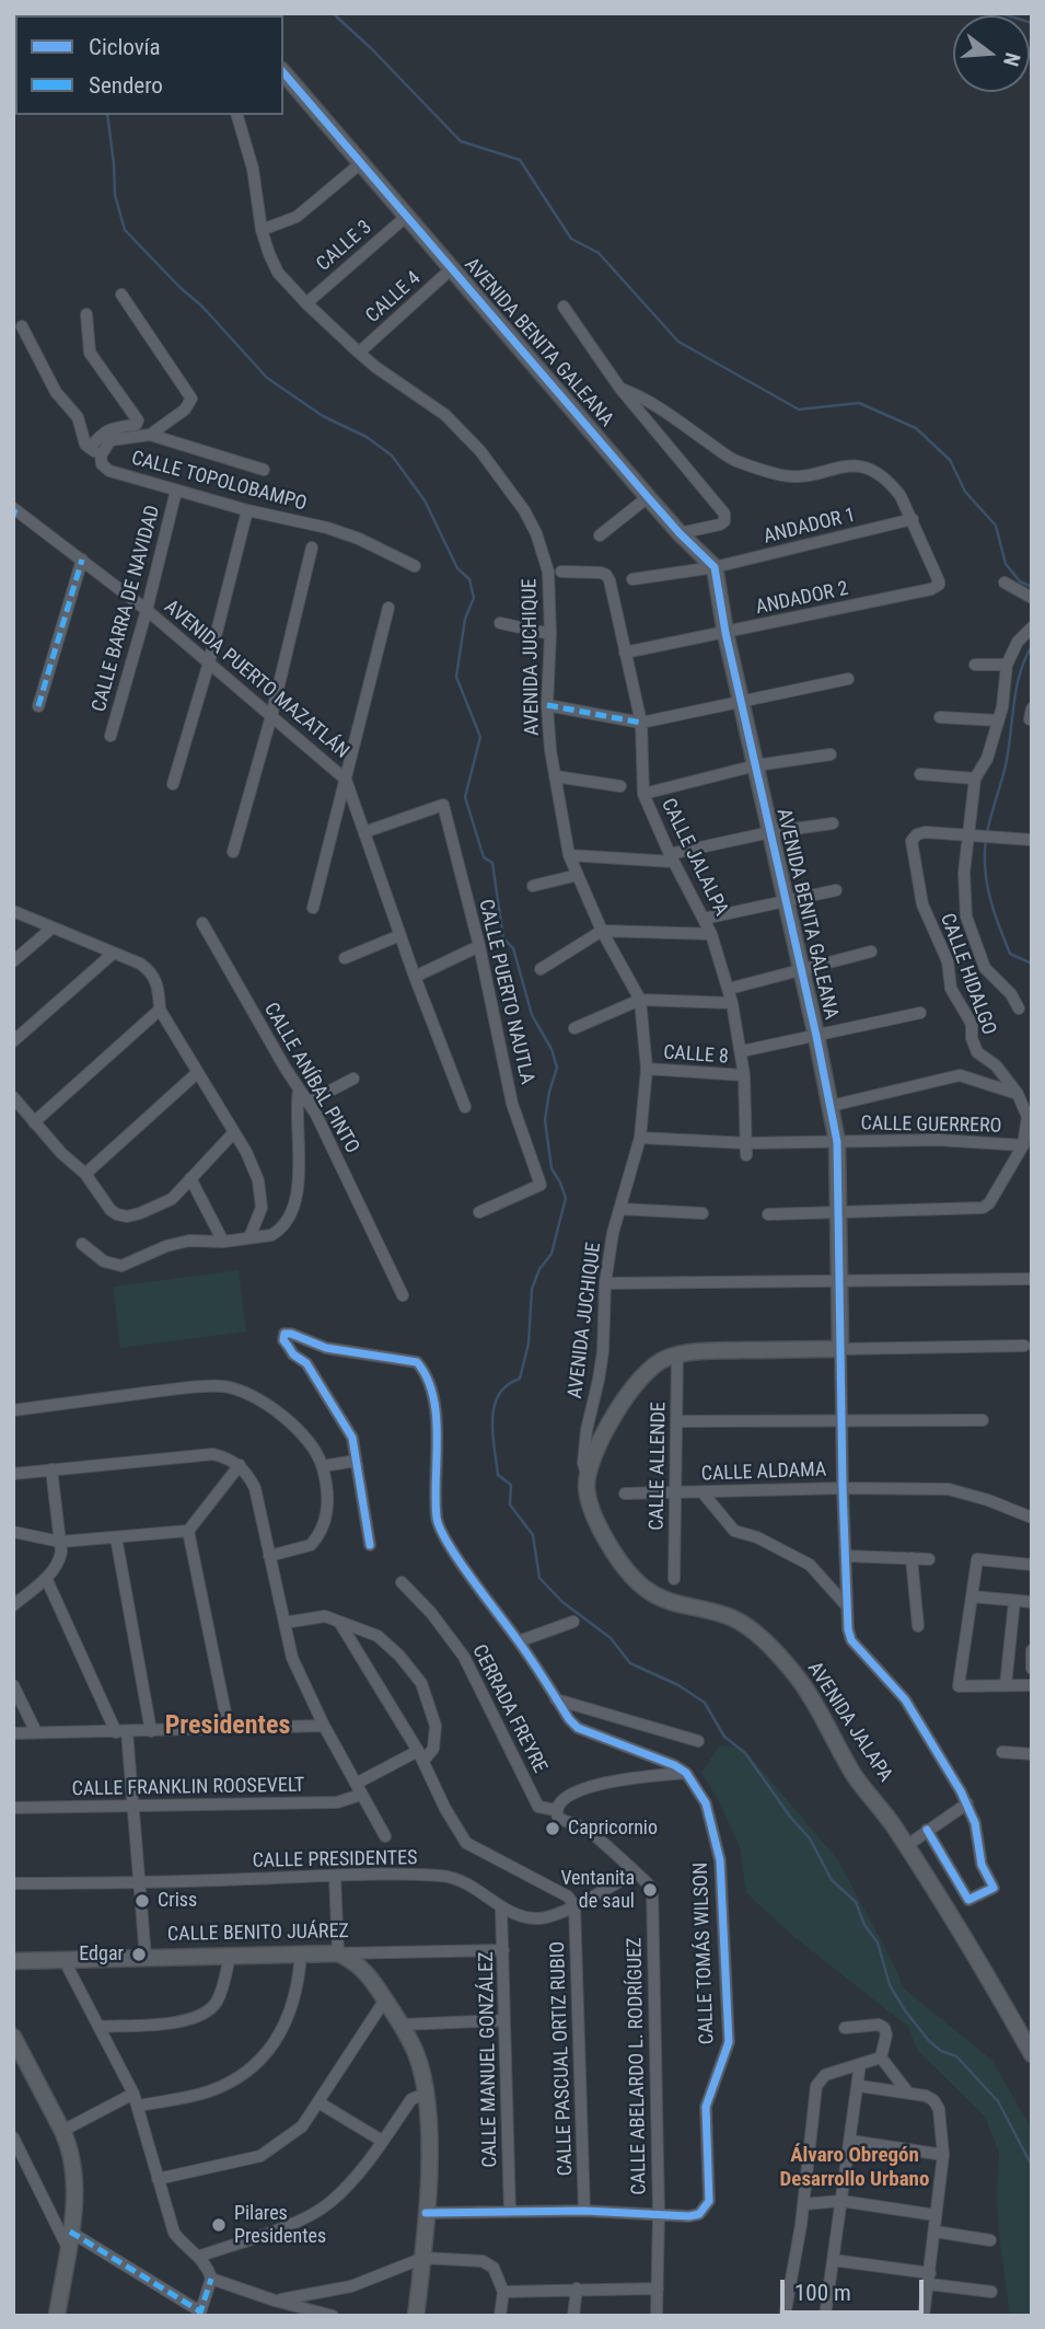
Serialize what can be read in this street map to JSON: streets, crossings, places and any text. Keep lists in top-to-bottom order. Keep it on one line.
{"streets":{"street":["CALLE 3","CALLE 4","AVENIDA BENITA GALEANA","CALLE TOPOLOBAMPO","ANDADOR 1","ANDADOR 2","CALLE BARRA DE NAVIDAD","AVENIDA JUCHIQUE","AVENIDA PUERTO MAZATLÁN","CALLE JALALPA","CALLE HIDALGO","CALLE PUERTO NAUTLA","CALLE 8","CALLE ANÍBAL PINTO","CALLE GUERRERO","CALLE ALLENDE","CALLE ALDAMA","CERRADA FREYRE","AVENIDA JALAPA","CALLE FRANKLIN ROOSEVELT","CALLE PRESIDENTES","CALLE BENITO JUÁREZ","CALLE TOMÁS WILSON","CALLE PASCUAL ORTIZ RUBIO","CALLE MANUEL GONZÁLEZ","CALLE ABELARDO L. RODRÍGUEZ"]},"crossings":[["CALLE 3","AVENIDA BENITA GALEANA"],["CALLE 3","AVENIDA JUCHIQUE"],["CALLE 4","AVENIDA BENITA GALEANA"],["CALLE 4","AVENIDA JUCHIQUE"],["AVENIDA BENITA GALEANA","ANDADOR 1"],["AVENIDA BENITA GALEANA","ANDADOR 2"],["AVENIDA BENITA GALEANA","CALLE HIDALGO"],["AVENIDA BENITA GALEANA","CALLE GUERRERO"],["AVENIDA BENITA GALEANA","CALLE ALDAMA"],["CALLE TOPOLOBAMPO","CALLE BARRA DE NAVIDAD"],["ANDADOR 1","ANDADOR 2"],["ANDADOR 2","CALLE JALALPA"],["CALLE BARRA DE NAVIDAD","AVENIDA PUERTO MAZATLÁN"],["AVENIDA JUCHIQUE","CALLE 8"],["AVENIDA JUCHIQUE","CALLE GUERRERO"],["AVENIDA JUCHIQUE","AVENIDA JALAPA"],["AVENIDA PUERTO MAZATLÁN","CALLE PUERTO NAUTLA"],["CALLE JALALPA","CALLE 8"],["CALLE JALALPA","CALLE GUERRERO"],["CALLE HIDALGO","CALLE GUERRERO"],["CALLE ALLENDE","CALLE ALDAMA"],["CERRADA FREYRE","CALLE ABELARDO L. RODRÍGUEZ"],["CALLE PRESIDENTES","CALLE PASCUAL ORTIZ RUBIO"],["CALLE PRESIDENTES","CALLE MANUEL GONZÁLEZ"],["CALLE PRESIDENTES","CALLE ABELARDO L. RODRÍGUEZ"],["CALLE BENITO JUÁREZ","CALLE MANUEL GONZÁLEZ"],["CALLE TOMÁS WILSON","CALLE ABELARDO L. RODRÍGUEZ"]],"districts":["Presidentes","Álvaro Obregón Desarrollo Urbano"],"places":["Capricornio","Ventanita de saul","Criss","Edgar","Pilares Presidentes"],"legend":["Ciclovía","Sendero"],"scale_bar":"100 m","north":"right"}
